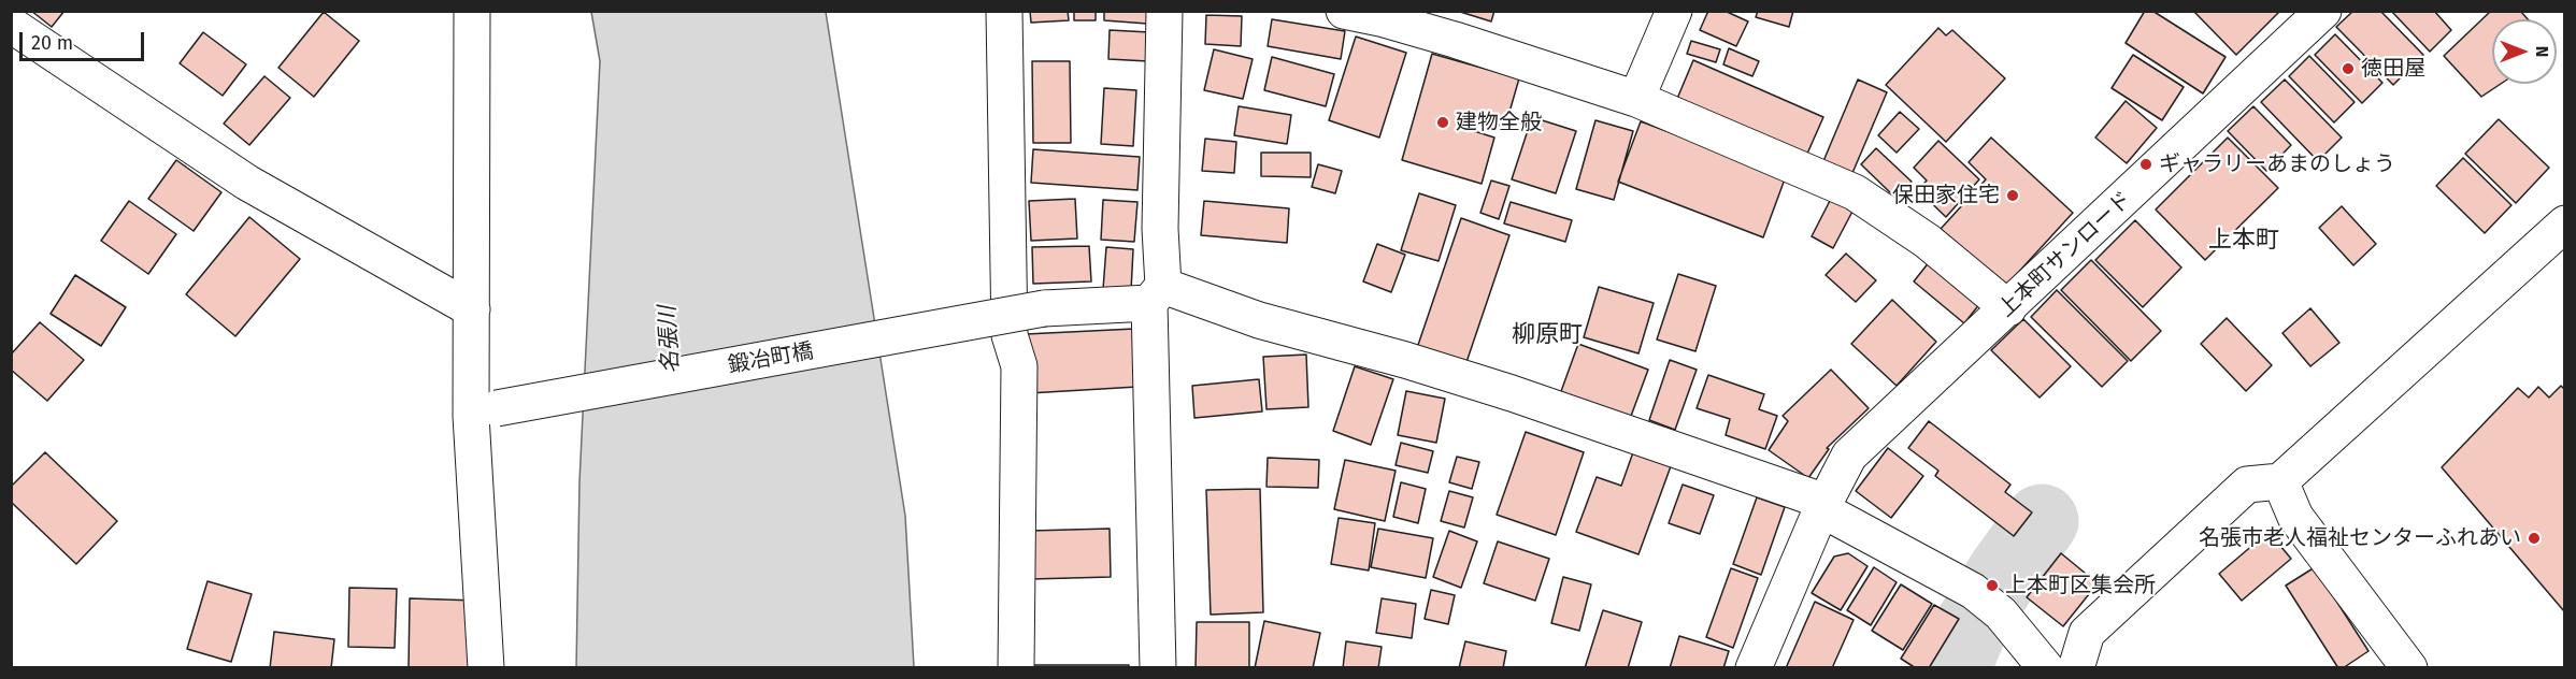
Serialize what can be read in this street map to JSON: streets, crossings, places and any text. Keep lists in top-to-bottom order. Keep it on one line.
{"streets":{"street":["上本町サンロード","鍛冶町橋"]},"districts":["上本町","柳原町"],"water":["名張川"],"places":["徳田屋","建物全般","ギャラリーあまのしょう","保田家住宅","名張市老人福祉センターふれあい","上本町区集会所"],"scale_bar":"20 m","north":"right"}
